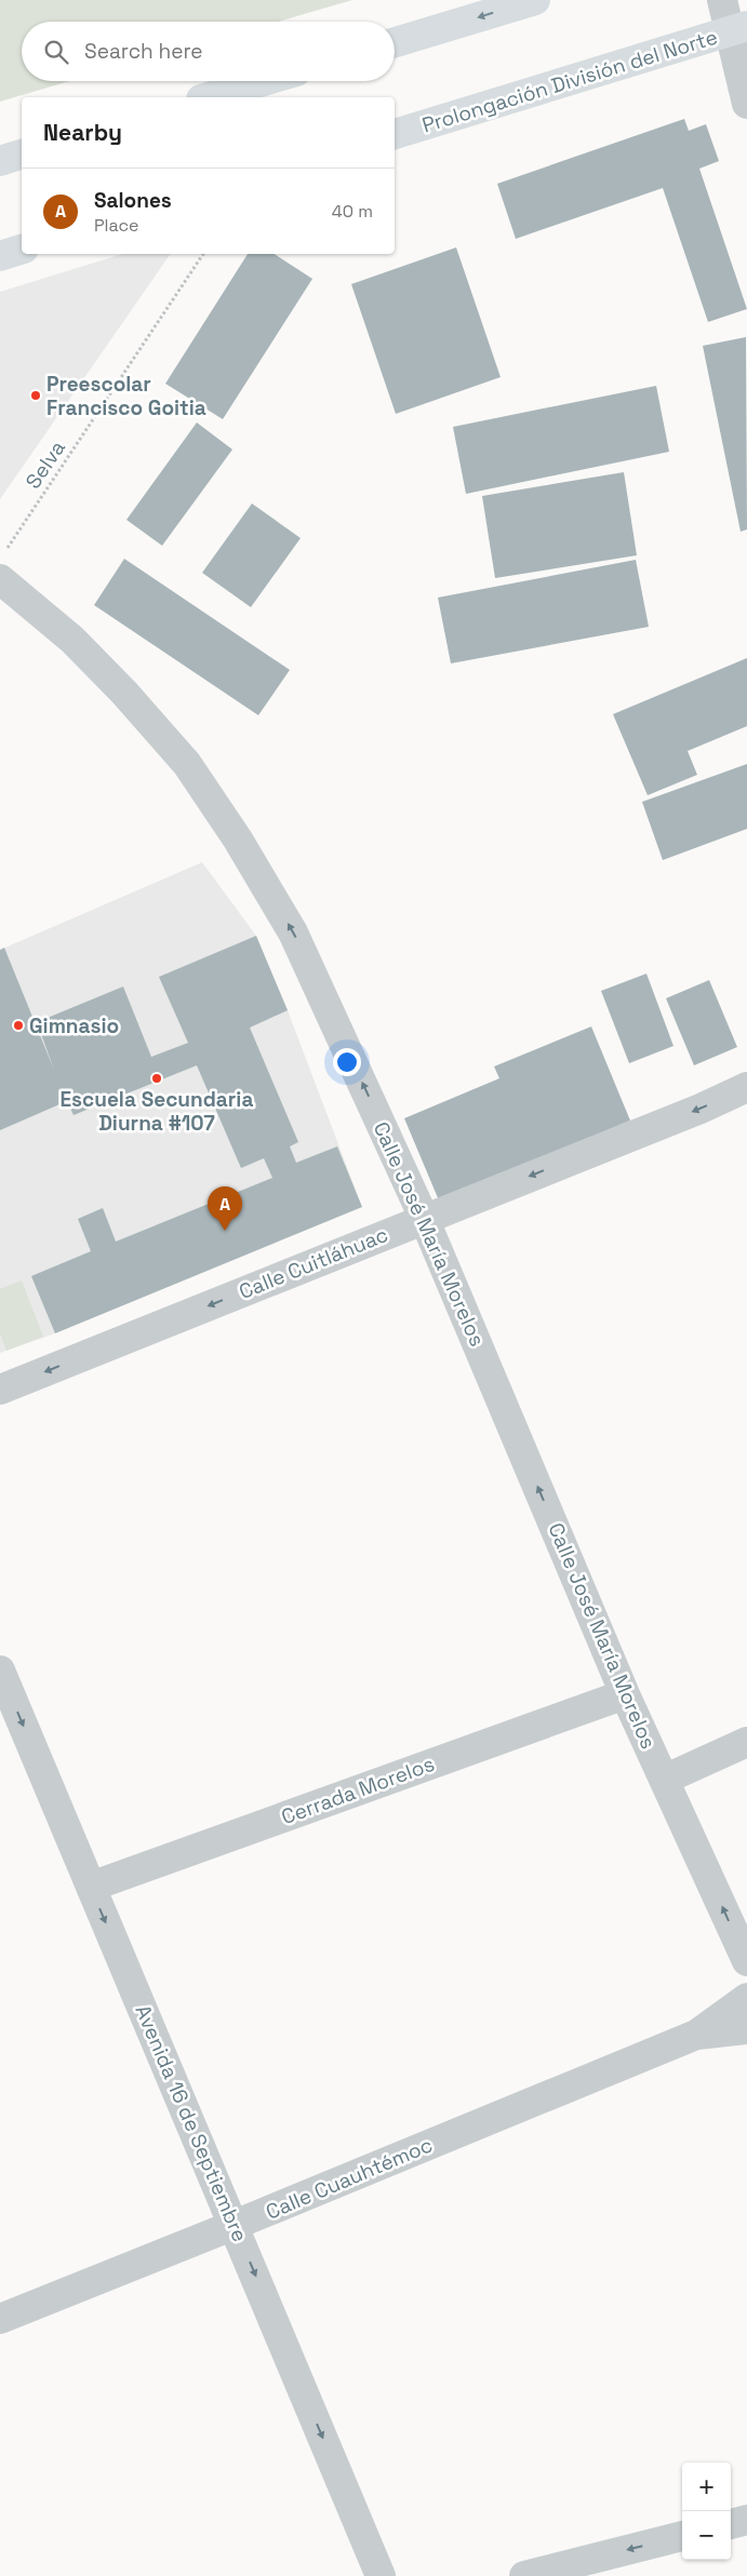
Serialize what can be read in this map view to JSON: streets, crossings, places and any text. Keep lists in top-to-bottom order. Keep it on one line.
{"streets":{"main road":["Prolongación División del Norte"],"street":["Calle José María Morelos","Calle Cuitláhuac","Cerrada Morelos","Avenida 16 de Septiembre","Calle Cuauhtémoc"],"path":["Selva"]},"crossings":[["Calle José María Morelos","Calle Cuitláhuac"],["Calle José María Morelos","Cerrada Morelos"],["Cerrada Morelos","Avenida 16 de Septiembre"],["Avenida 16 de Septiembre","Calle Cuauhtémoc"]],"one_way":["Calle José María Morelos","Calle Cuitláhuac","Avenida 16 de Septiembre"],"places":["Preescolar Francisco Goitia","Gimnasio","Escuela Secundaria Diurna #107"],"page":{"search":"Search here","heading":"Nearby","list":[{"mark":"A","name":"Salones","note":"Place","value":"40 m"}],"pins":"A","map_buttons":["+","−"]}}
